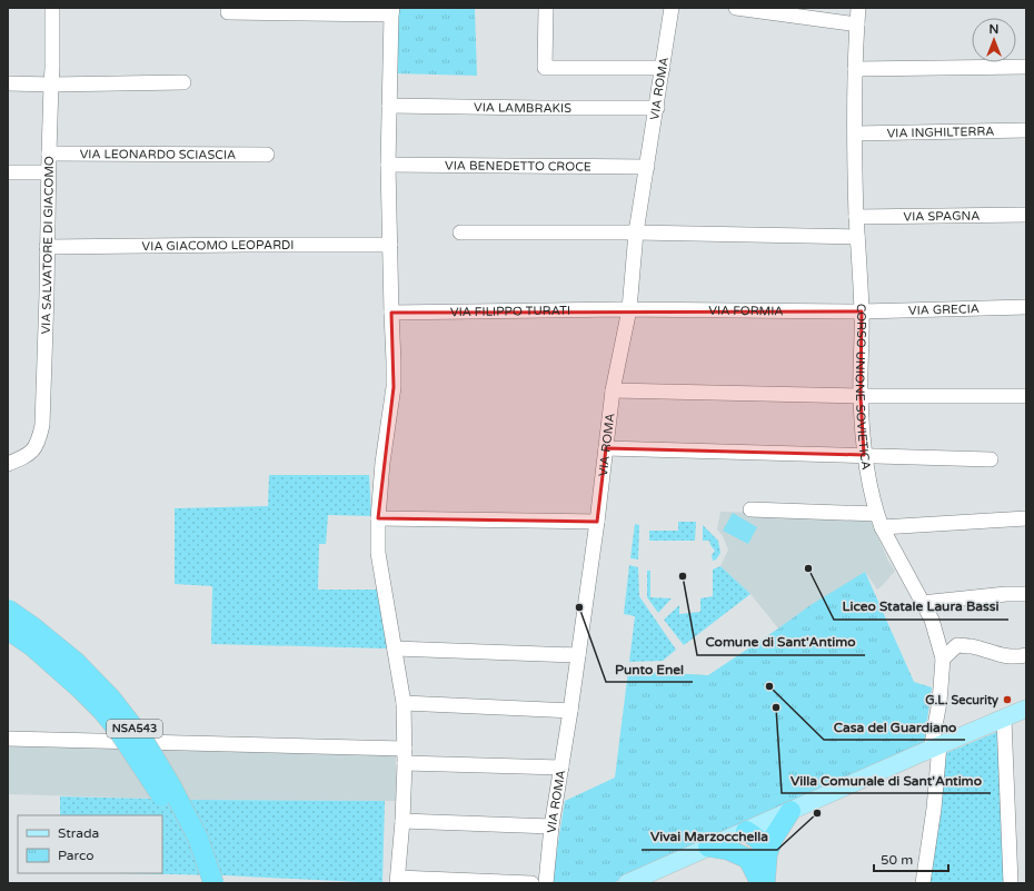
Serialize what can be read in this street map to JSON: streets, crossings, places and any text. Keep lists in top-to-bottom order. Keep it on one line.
{"streets":{"highway":["NSA543"],"street":["VIA ROMA","VIA LAMBRAKIS","VIA INGHILTERRA","VIA LEONARDO SCIASCIA","VIA BENEDETTO CROCE","VIA SPAGNA","VIA SALVATORE DI GIACOMO","VIA GIACOMO LEOPARDI","VIA GRECIA","VIA FILIPPO TURATI","VIA FORMIA","CORSO UNIONE SOVIETICA"]},"crossings":[["VIA ROMA","VIA LAMBRAKIS"],["VIA ROMA","VIA BENEDETTO CROCE"],["VIA ROMA","VIA FILIPPO TURATI"],["VIA ROMA","VIA FORMIA"],["VIA INGHILTERRA","CORSO UNIONE SOVIETICA"],["VIA LEONARDO SCIASCIA","VIA SALVATORE DI GIACOMO"],["VIA SPAGNA","CORSO UNIONE SOVIETICA"],["VIA SALVATORE DI GIACOMO","VIA GIACOMO LEOPARDI"],["VIA GRECIA","VIA FORMIA"],["VIA GRECIA","CORSO UNIONE SOVIETICA"],["VIA FILIPPO TURATI","VIA FORMIA"],["VIA FORMIA","CORSO UNIONE SOVIETICA"]],"places":["Liceo Statale Laura Bassi","Comune di Sant'Antimo","Punto Enel","Casa del Guardiano","G.L. Security","Villa Comunale di Sant'Antimo","Vivai Marzocchella"],"legend":["Strada","Parco"],"scale_bar":"50 m","north":"top"}
